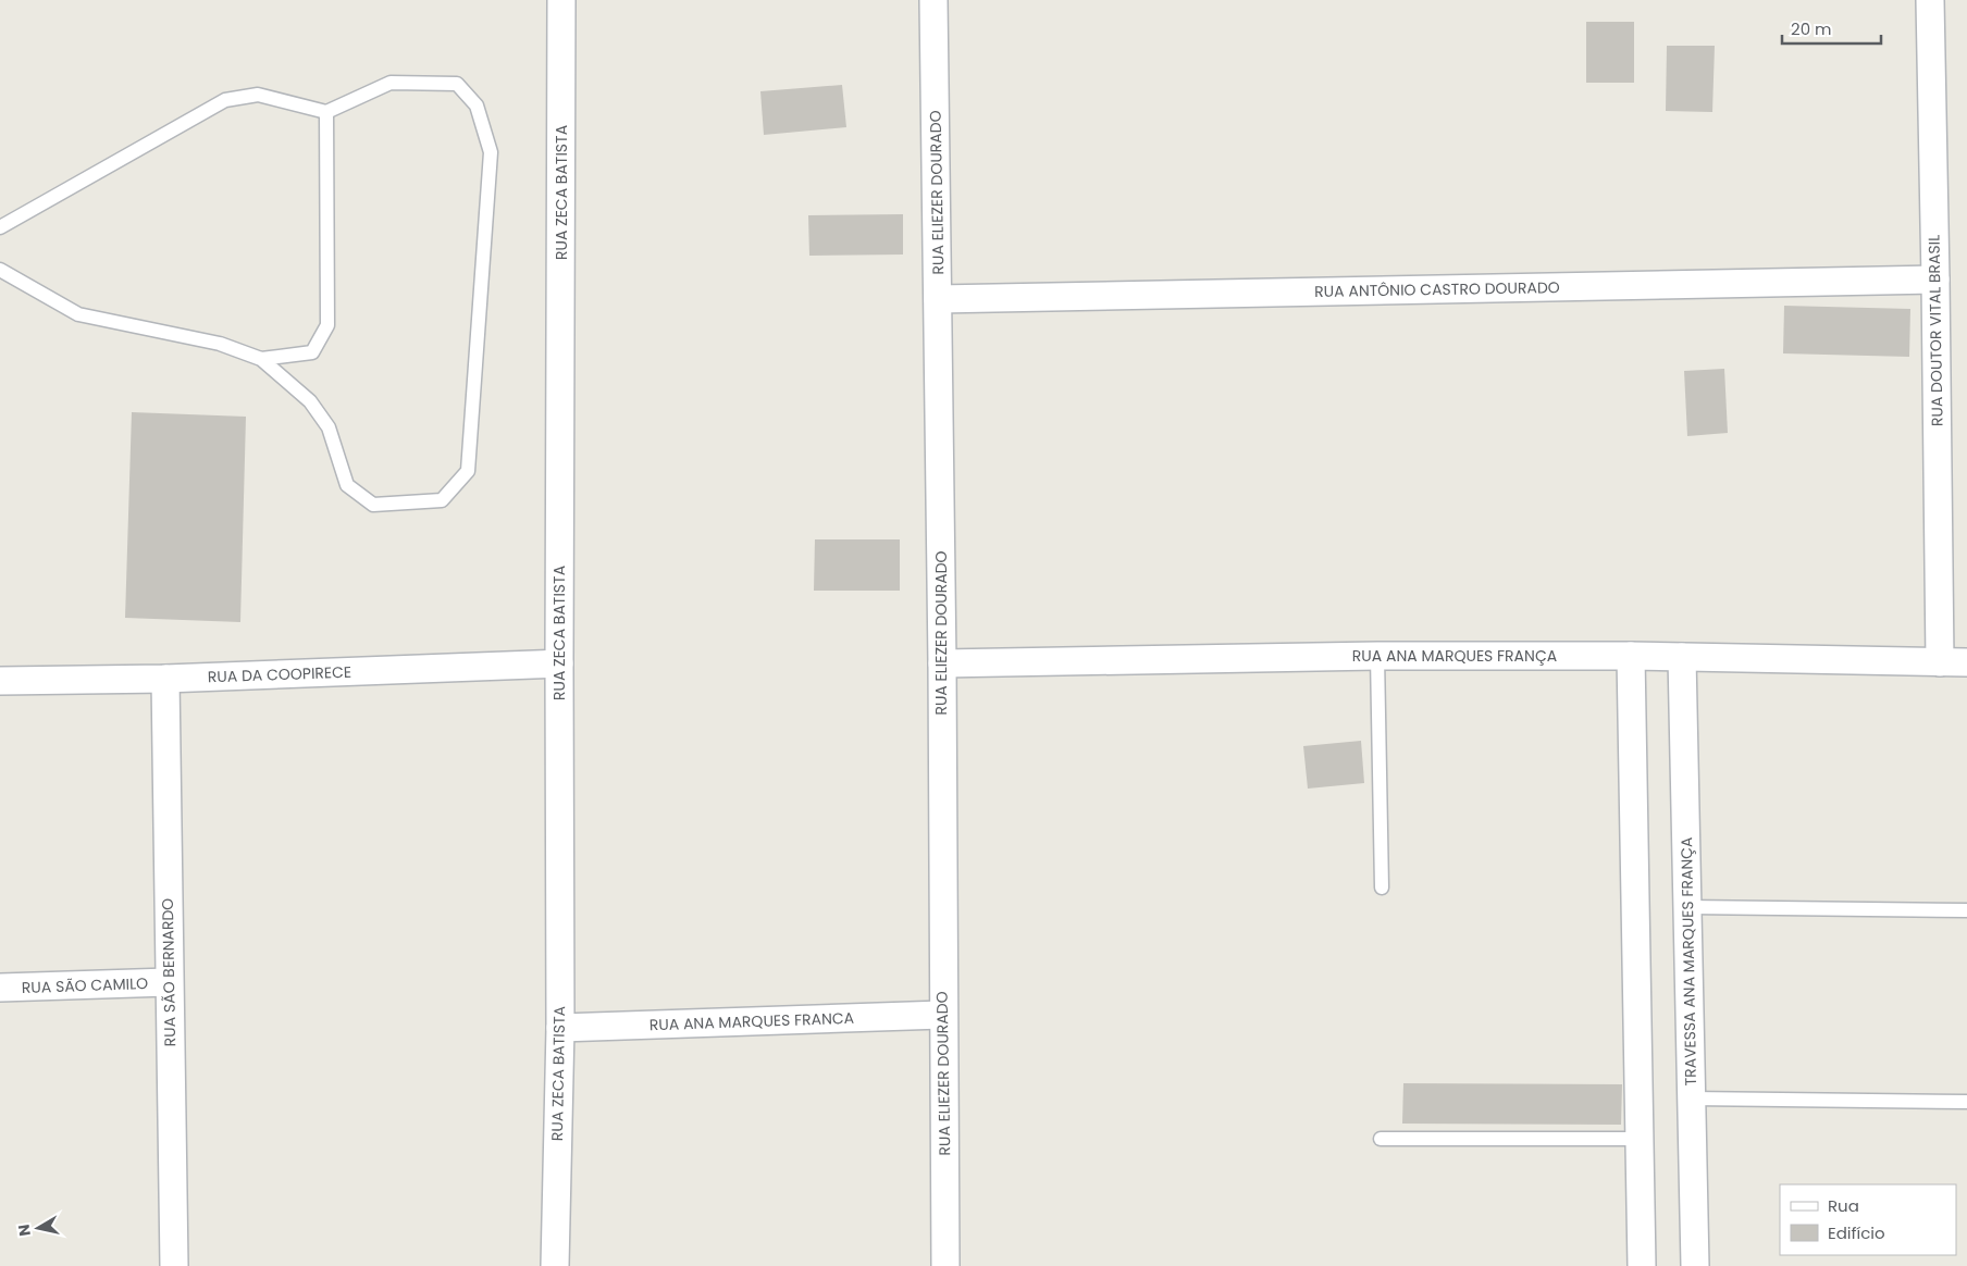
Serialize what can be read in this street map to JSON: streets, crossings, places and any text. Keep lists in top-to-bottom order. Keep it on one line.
{"streets":{"street":["RUA ZECA BATISTA","RUA ELIEZER DOURADO","RUA ANTÔNIO CASTRO DOURADO","RUA DOUTOR VITAL BRASIL","RUA ANA MARQUES FRANÇA","RUA DA COOPIRECE","TRAVESSA ANA MARQUES FRANÇA","RUA SÃO BERNARDO","RUA SÃO CAMILO","RUA ANA MARQUES FRANCA"]},"crossings":[["RUA ZECA BATISTA","RUA DA COOPIRECE"],["RUA ZECA BATISTA","RUA ANA MARQUES FRANCA"],["RUA ELIEZER DOURADO","RUA ANTÔNIO CASTRO DOURADO"],["RUA ELIEZER DOURADO","RUA ANA MARQUES FRANÇA"],["RUA ELIEZER DOURADO","RUA ANA MARQUES FRANCA"],["RUA ANTÔNIO CASTRO DOURADO","RUA DOUTOR VITAL BRASIL"],["RUA DOUTOR VITAL BRASIL","RUA ANA MARQUES FRANÇA"],["RUA ANA MARQUES FRANÇA","TRAVESSA ANA MARQUES FRANÇA"],["RUA DA COOPIRECE","RUA SÃO BERNARDO"],["RUA SÃO BERNARDO","RUA SÃO CAMILO"]],"legend":["Rua","Edifício"],"scale_bar":"20 m","north":"left"}
